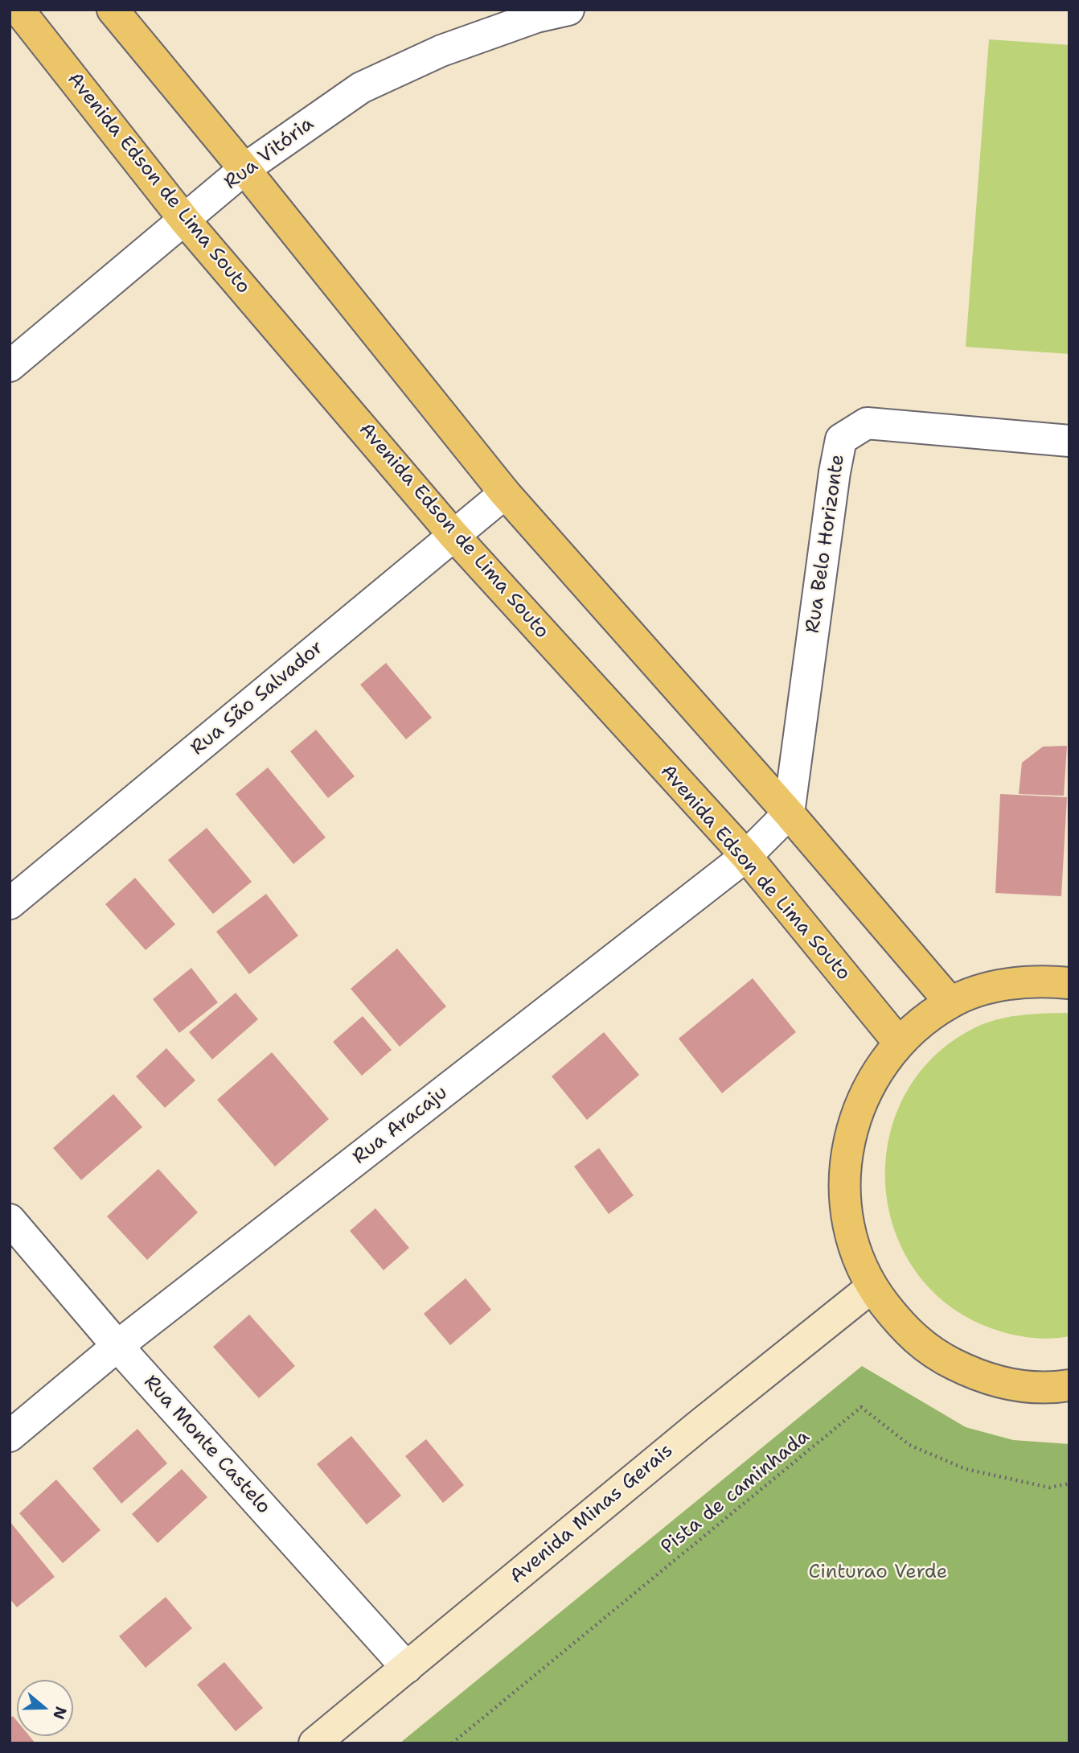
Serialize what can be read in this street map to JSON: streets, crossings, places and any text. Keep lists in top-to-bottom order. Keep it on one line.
{"streets":{"main road":["Avenida Edson de Lima Souto","Avenida Minas Gerais"],"street":["Rua Vitória","Rua Belo Horizonte","Rua São Salvador","Rua Aracaju","Rua Monte Castelo"],"path":["Pista de caminhada"]},"crossings":[["Rua Vitória","Avenida Edson de Lima Souto"],["Avenida Edson de Lima Souto","Rua São Salvador"],["Avenida Edson de Lima Souto","Rua Aracaju"],["Rua Belo Horizonte","Rua Aracaju"],["Rua Aracaju","Rua Monte Castelo"],["Rua Monte Castelo","Avenida Minas Gerais"]],"parks":["Cinturao Verde"],"north":"right"}
